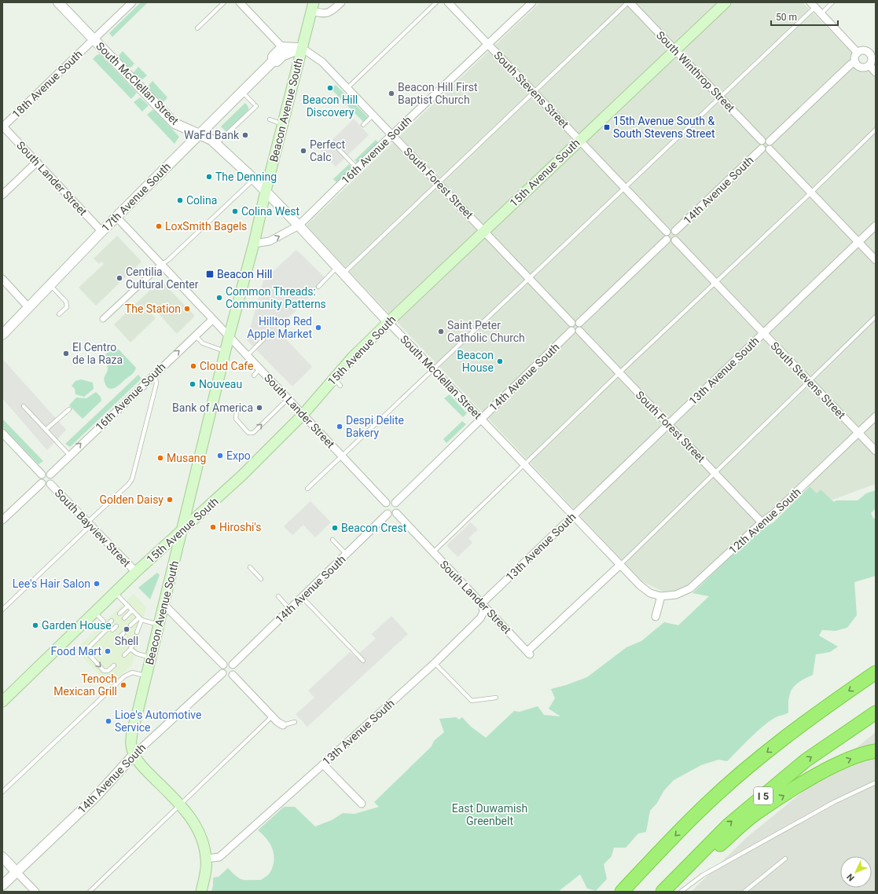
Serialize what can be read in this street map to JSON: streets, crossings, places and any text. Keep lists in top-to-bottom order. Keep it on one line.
{"streets":{"highway":["I 5"],"main road":["Beacon Avenue South","15th Avenue South"],"street":["South Winthrop Street","South McClellan Street","18th Avenue South","South Stevens Street","16th Avenue South","South Lander Street","South Forest Street","14th Avenue South","17th Avenue South","13th Avenue South","12th Avenue South","South Bayview Street"]},"crossings":[["South Winthrop Street","15th Avenue South"],["South Winthrop Street","14th Avenue South"],["South McClellan Street","18th Avenue South"],["South McClellan Street","Beacon Avenue South"],["South McClellan Street","16th Avenue South"],["South McClellan Street","15th Avenue South"],["South McClellan Street","South Lander Street"],["South McClellan Street","14th Avenue South"],["South McClellan Street","17th Avenue South"],["South McClellan Street","13th Avenue South"],["South McClellan Street","12th Avenue South"],["18th Avenue South","South Lander Street"],["South Stevens Street","16th Avenue South"],["South Stevens Street","15th Avenue South"],["South Stevens Street","14th Avenue South"],["South Stevens Street","13th Avenue South"],["South Stevens Street","12th Avenue South"],["Beacon Avenue South","16th Avenue South"],["Beacon Avenue South","15th Avenue South"],["Beacon Avenue South","South Lander Street"],["Beacon Avenue South","South Forest Street"],["Beacon Avenue South","14th Avenue South"],["Beacon Avenue South","17th Avenue South"],["Beacon Avenue South","13th Avenue South"],["16th Avenue South","South Lander Street"],["16th Avenue South","South Forest Street"],["16th Avenue South","South Bayview Street"],["15th Avenue South","South Lander Street"],["15th Avenue South","South Forest Street"],["15th Avenue South","South Bayview Street"],["South Lander Street","14th Avenue South"],["South Lander Street","17th Avenue South"],["South Lander Street","13th Avenue South"],["South Forest Street","14th Avenue South"],["South Forest Street","17th Avenue South"],["South Forest Street","13th Avenue South"],["South Forest Street","12th Avenue South"]],"one_way":["16th Avenue South"],"parks":["East Duwamish Greenbelt"],"places":{"other":["Beacon Hill Discovery","Beacon Hill First Baptist Church","WaFd Bank","Perfect Calc","The Denning","Colina","Colina West","LoxSmith Bagels","Centilia Cultural Center","Common Threads: Community Patterns","The Station","Hilltop Red Apple Market","Saint Peter Catholic Church","El Centro de la Raza","Beacon House","Cloud Cafe","Nouveau","Bank of America","Despi Delite Bakery","Expo","Musang","Golden Daisy","Hiroshi's","Beacon Crest","Lee's Hair Salon","Garden House","Shell","Food Mart","Tenoch Mexican Grill","Lioe's Automotive Service"],"transit":["15th Avenue South & South Stevens Street","Beacon Hill"]},"scale_bar":"50 m","north":"bottom left"}
